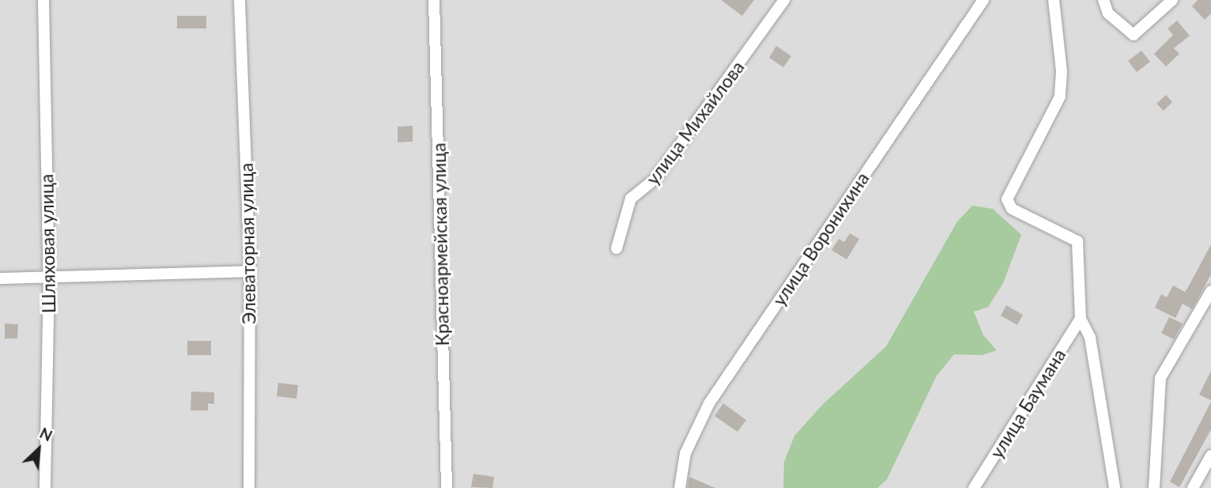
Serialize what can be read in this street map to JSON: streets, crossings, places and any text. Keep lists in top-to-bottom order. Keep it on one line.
{"streets":{"street":["улица Михайлова","улица Воронихина","Шляховая улица","Элеваторная улица","Красноармейская улица","улица Баумана"]},"north":"top right"}
